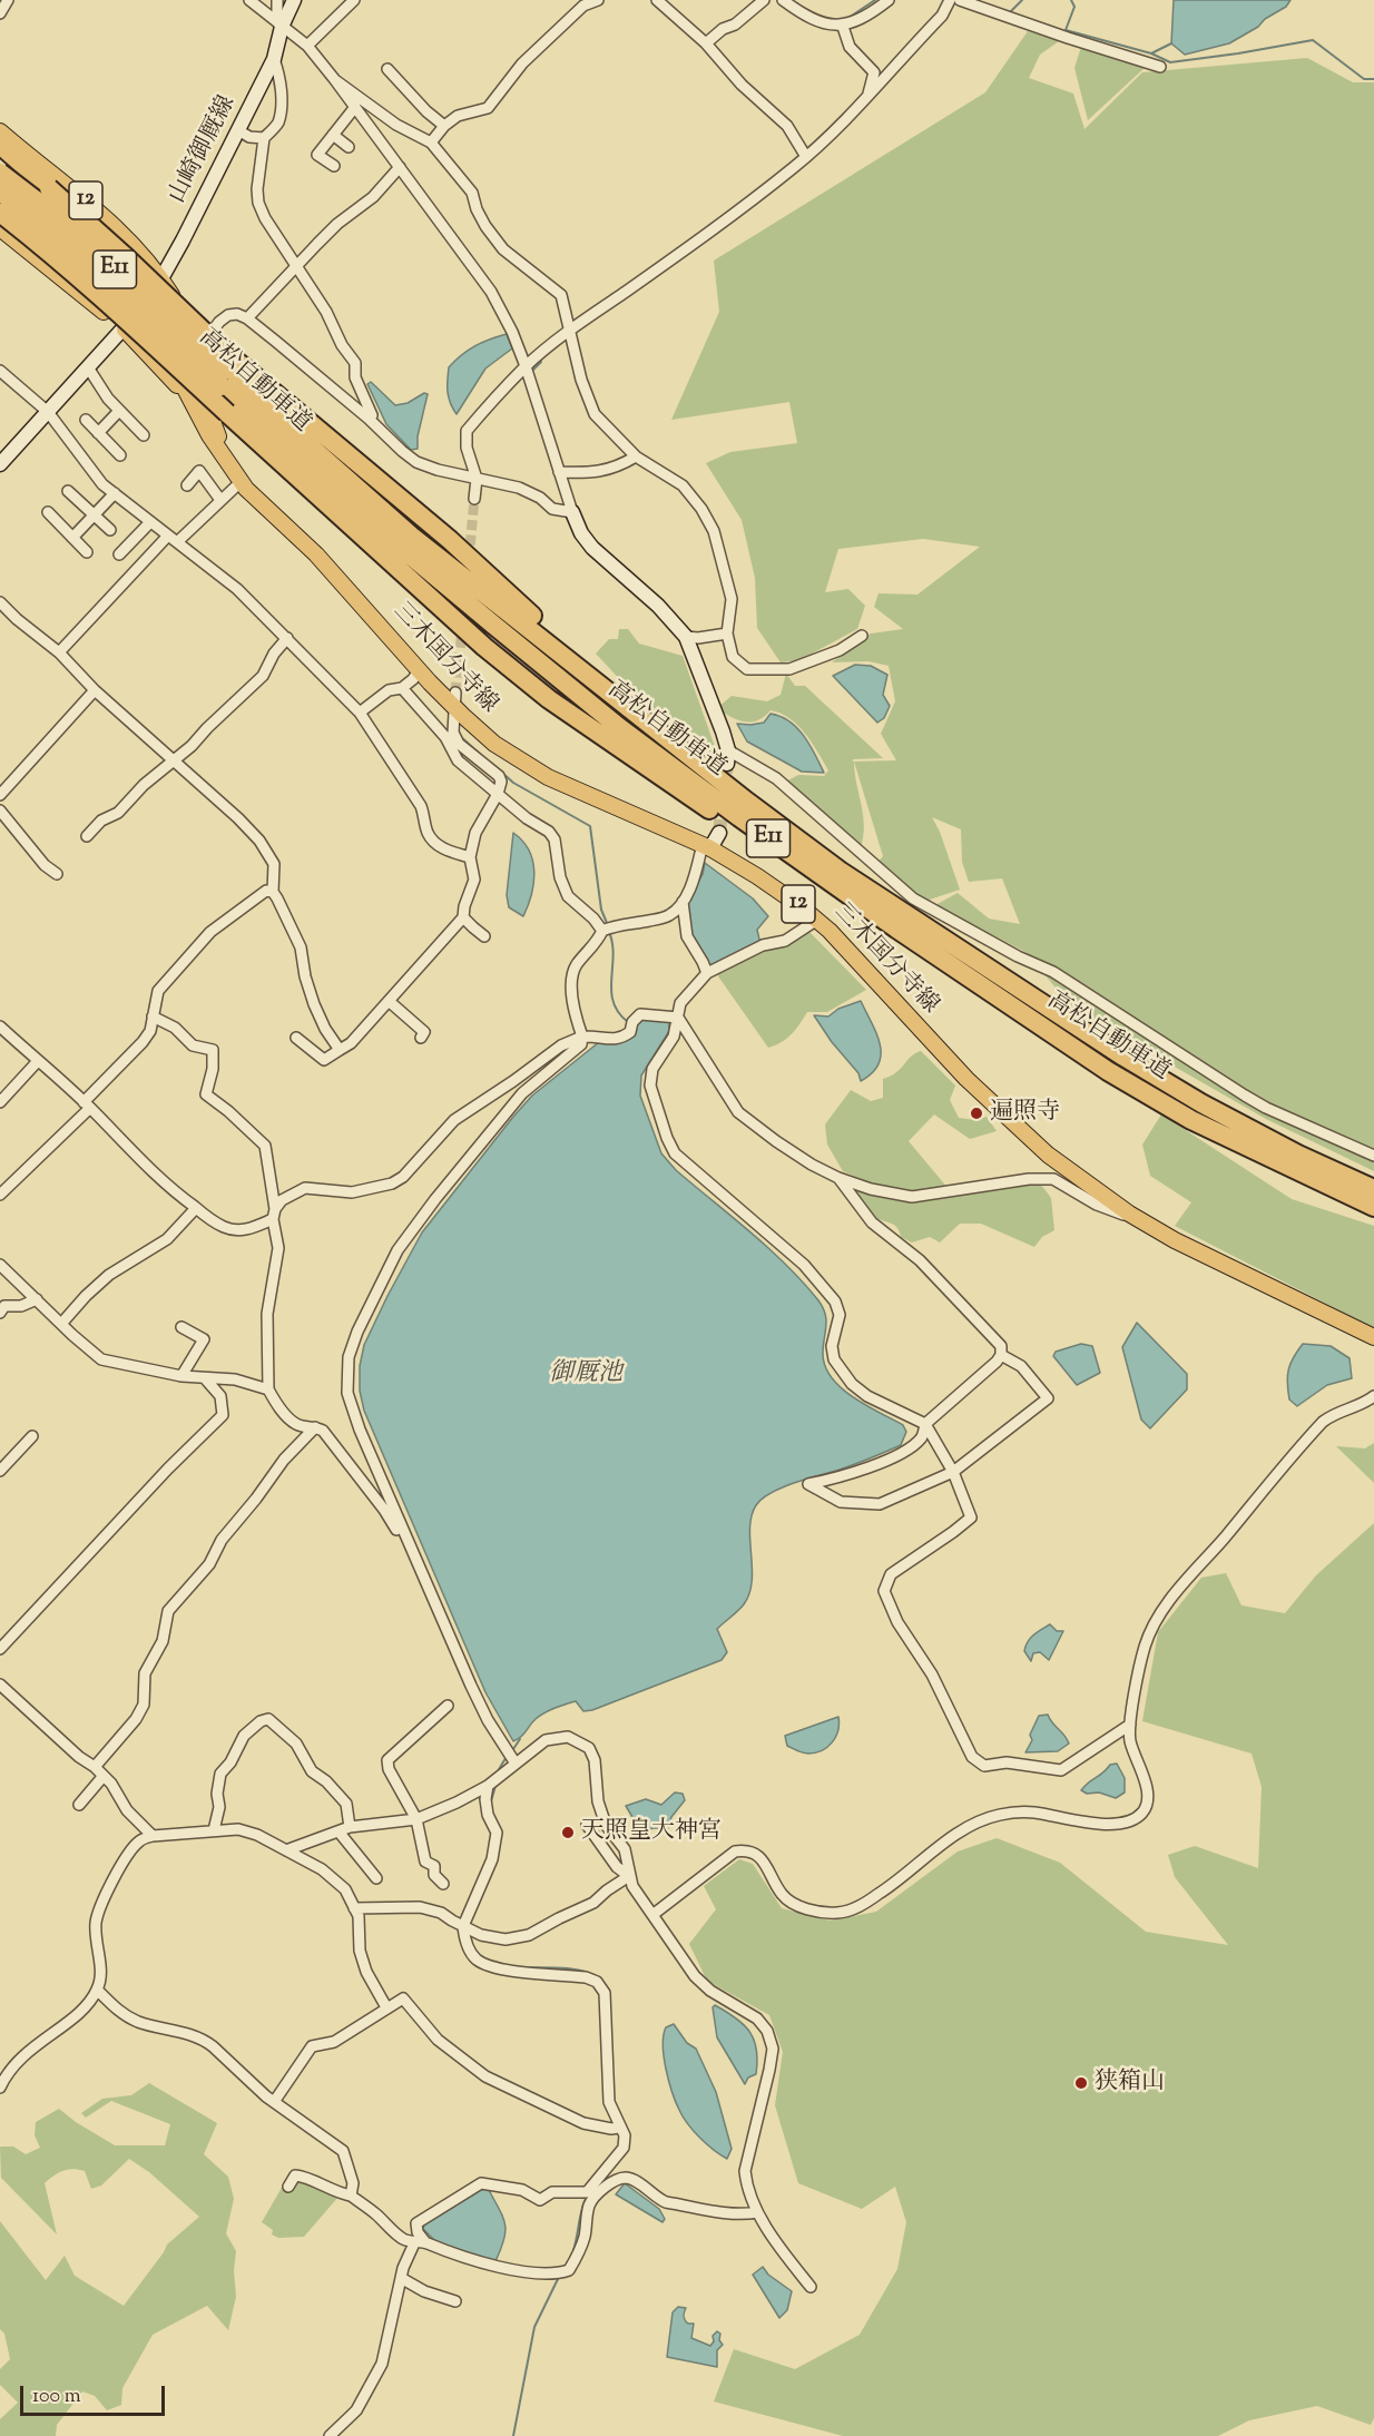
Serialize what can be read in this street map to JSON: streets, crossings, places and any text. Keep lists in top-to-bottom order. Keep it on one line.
{"streets":{"highway":["E11","高松自動車道"],"main road":["12","三木国分寺線"],"street":["山崎御厩線"]},"crossings":[["山崎御厩線","三木国分寺線"]],"water":["御厩池"],"places":["遍照寺","天照皇大神宮","狭箱山"],"scale_bar":"100 m"}
